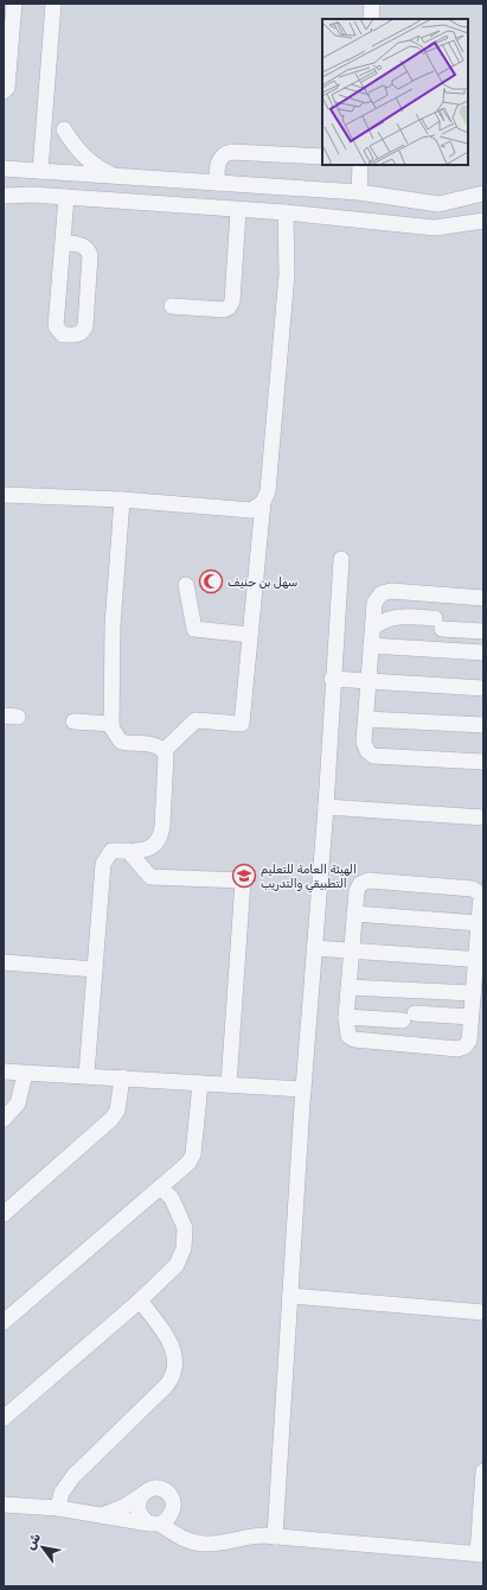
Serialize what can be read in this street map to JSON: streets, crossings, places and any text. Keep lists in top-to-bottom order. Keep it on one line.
{"places":{"mosque":["سهل بن حنيف"],"school or university":["الهيئة العامة للتعليم التطبيقي والتدريب"]},"north":"top left"}
